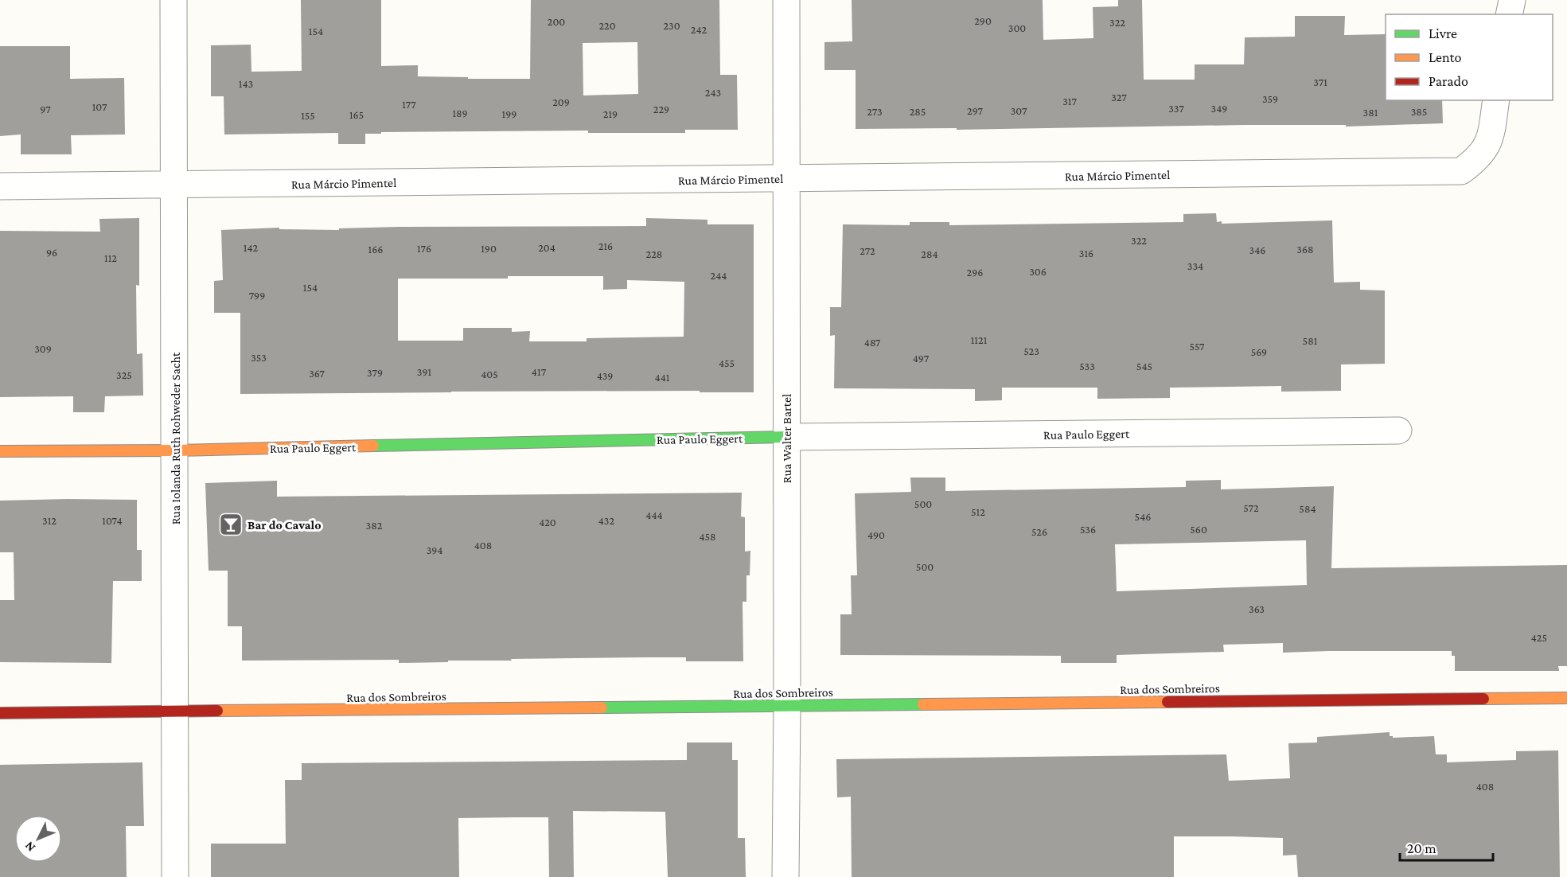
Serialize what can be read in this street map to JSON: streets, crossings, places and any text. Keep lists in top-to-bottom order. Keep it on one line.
{"streets":{"street":["Rua Márcio Pimentel","Rua Paulo Eggert","Rua Iolanda Ruth Rohweder Sacht","Rua Walter Bartel","Rua dos Sombreiros"]},"crossings":[["Rua Márcio Pimentel","Rua Iolanda Ruth Rohweder Sacht"],["Rua Márcio Pimentel","Rua Walter Bartel"],["Rua Paulo Eggert","Rua Iolanda Ruth Rohweder Sacht"],["Rua Paulo Eggert","Rua Walter Bartel"],["Rua Iolanda Ruth Rohweder Sacht","Rua dos Sombreiros"],["Rua Walter Bartel","Rua dos Sombreiros"]],"places":{"bar":["Bar do Cavalo"]},"house_numbers":["290","200","322","220","230","300","242","154","371","143","243","327","359","317","209","177","107","337","349","97","229","297","307","273","285","385","381","189","199","219","165","155","322","216","142","204","176","190","166","368","346","272","96","316","228","284","112","334","306","296","244","154","799","1121","581","487","557","309","523","569","353","497","455","533","545","391","417","379","367","405","325","439","441","500","572","584","512","444","546","312","1074","432","420","382","536","560","526","490","458","408","394","500","363","425","408"],"legend":["Livre","Lento","Parado"],"scale_bar":"20 m","north":"bottom left"}
